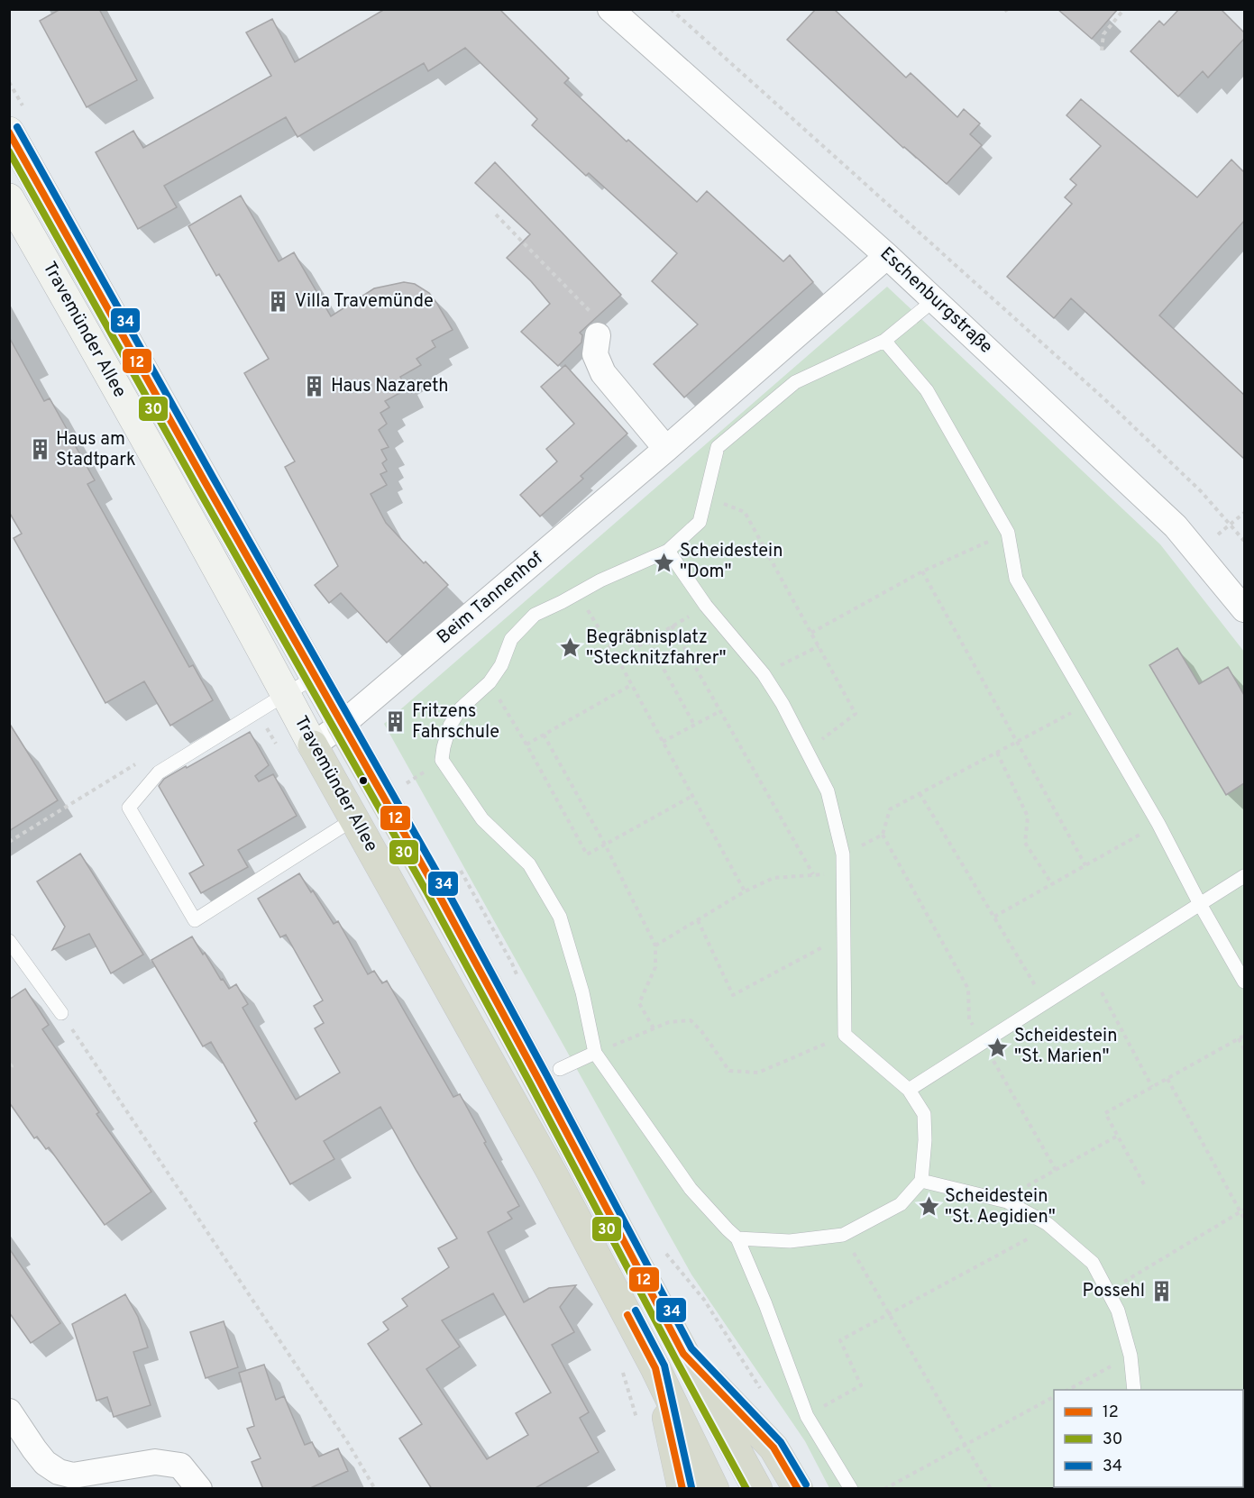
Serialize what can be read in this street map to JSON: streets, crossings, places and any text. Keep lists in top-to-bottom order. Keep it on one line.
{"streets":{"highway":["Travemünder Allee"],"street":["Eschenburgstraße","Beim Tannenhof"]},"crossings":[["Eschenburgstraße","Beim Tannenhof"],["Travemünder Allee","Beim Tannenhof"]],"places":{"building":["Villa Travemünde","Haus Nazareth","Haus am Stadtpark","Fritzens Fahrschule","Possehl"],"place":["Scheidestein \"Dom\"","Begräbnisplatz \"Stecknitzfahrer\"","Scheidestein \"St. Marien\"","Scheidestein \"St. Aegidien\""]},"lines":["transit line 34","transit line 12","transit line 30"],"legend":["12","30","34"]}
